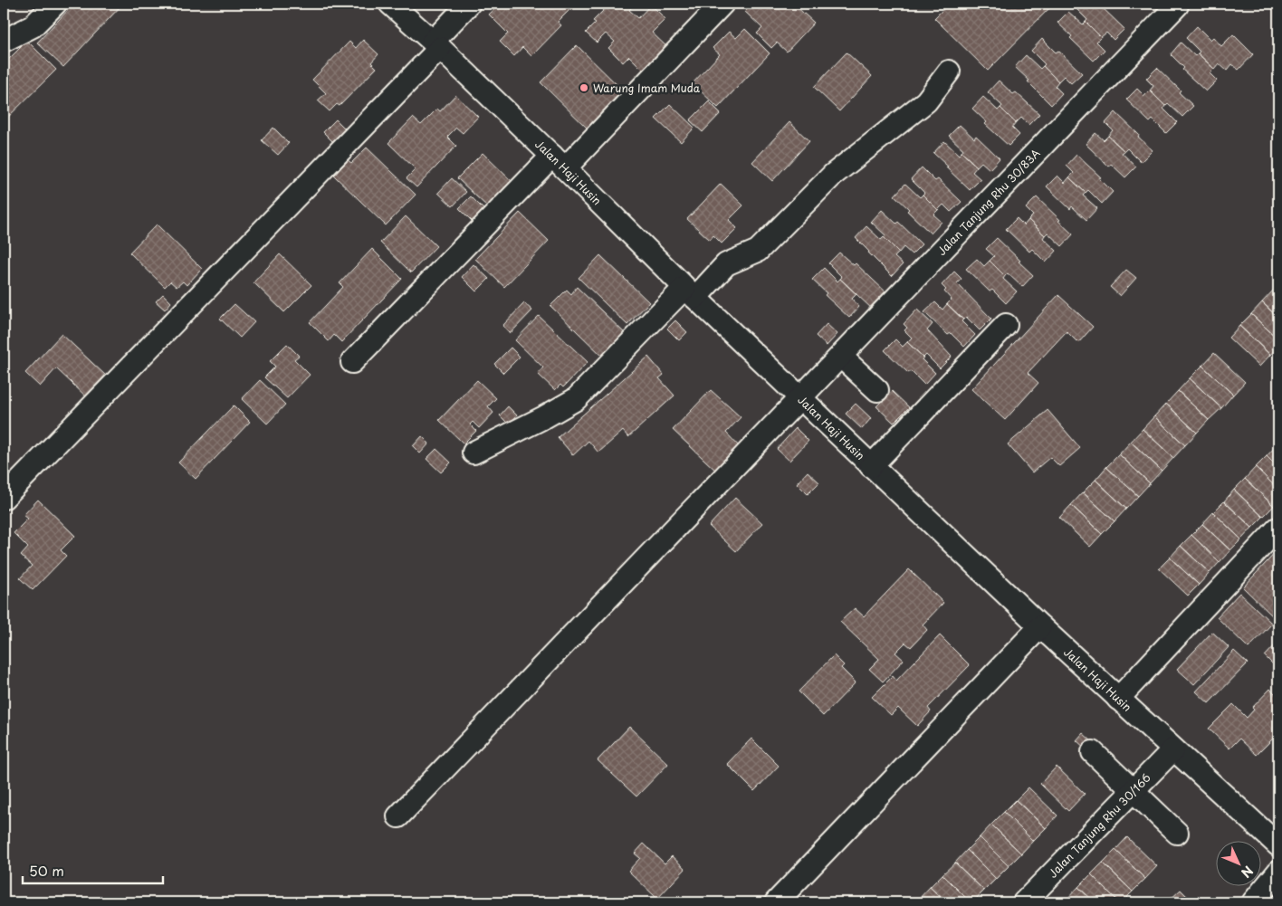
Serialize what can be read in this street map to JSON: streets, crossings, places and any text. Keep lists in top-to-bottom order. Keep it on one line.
{"streets":{"street":["Jalan Haji Husin","Jalan Tanjung Rhu 30/83A","Jalan Tanjung Rhu 30/166"]},"crossings":[["Jalan Haji Husin","Jalan Tanjung Rhu 30/83A"],["Jalan Haji Husin","Jalan Tanjung Rhu 30/166"]],"places":["Warung Imam Muda"],"scale_bar":"50 m","north":"bottom right"}
